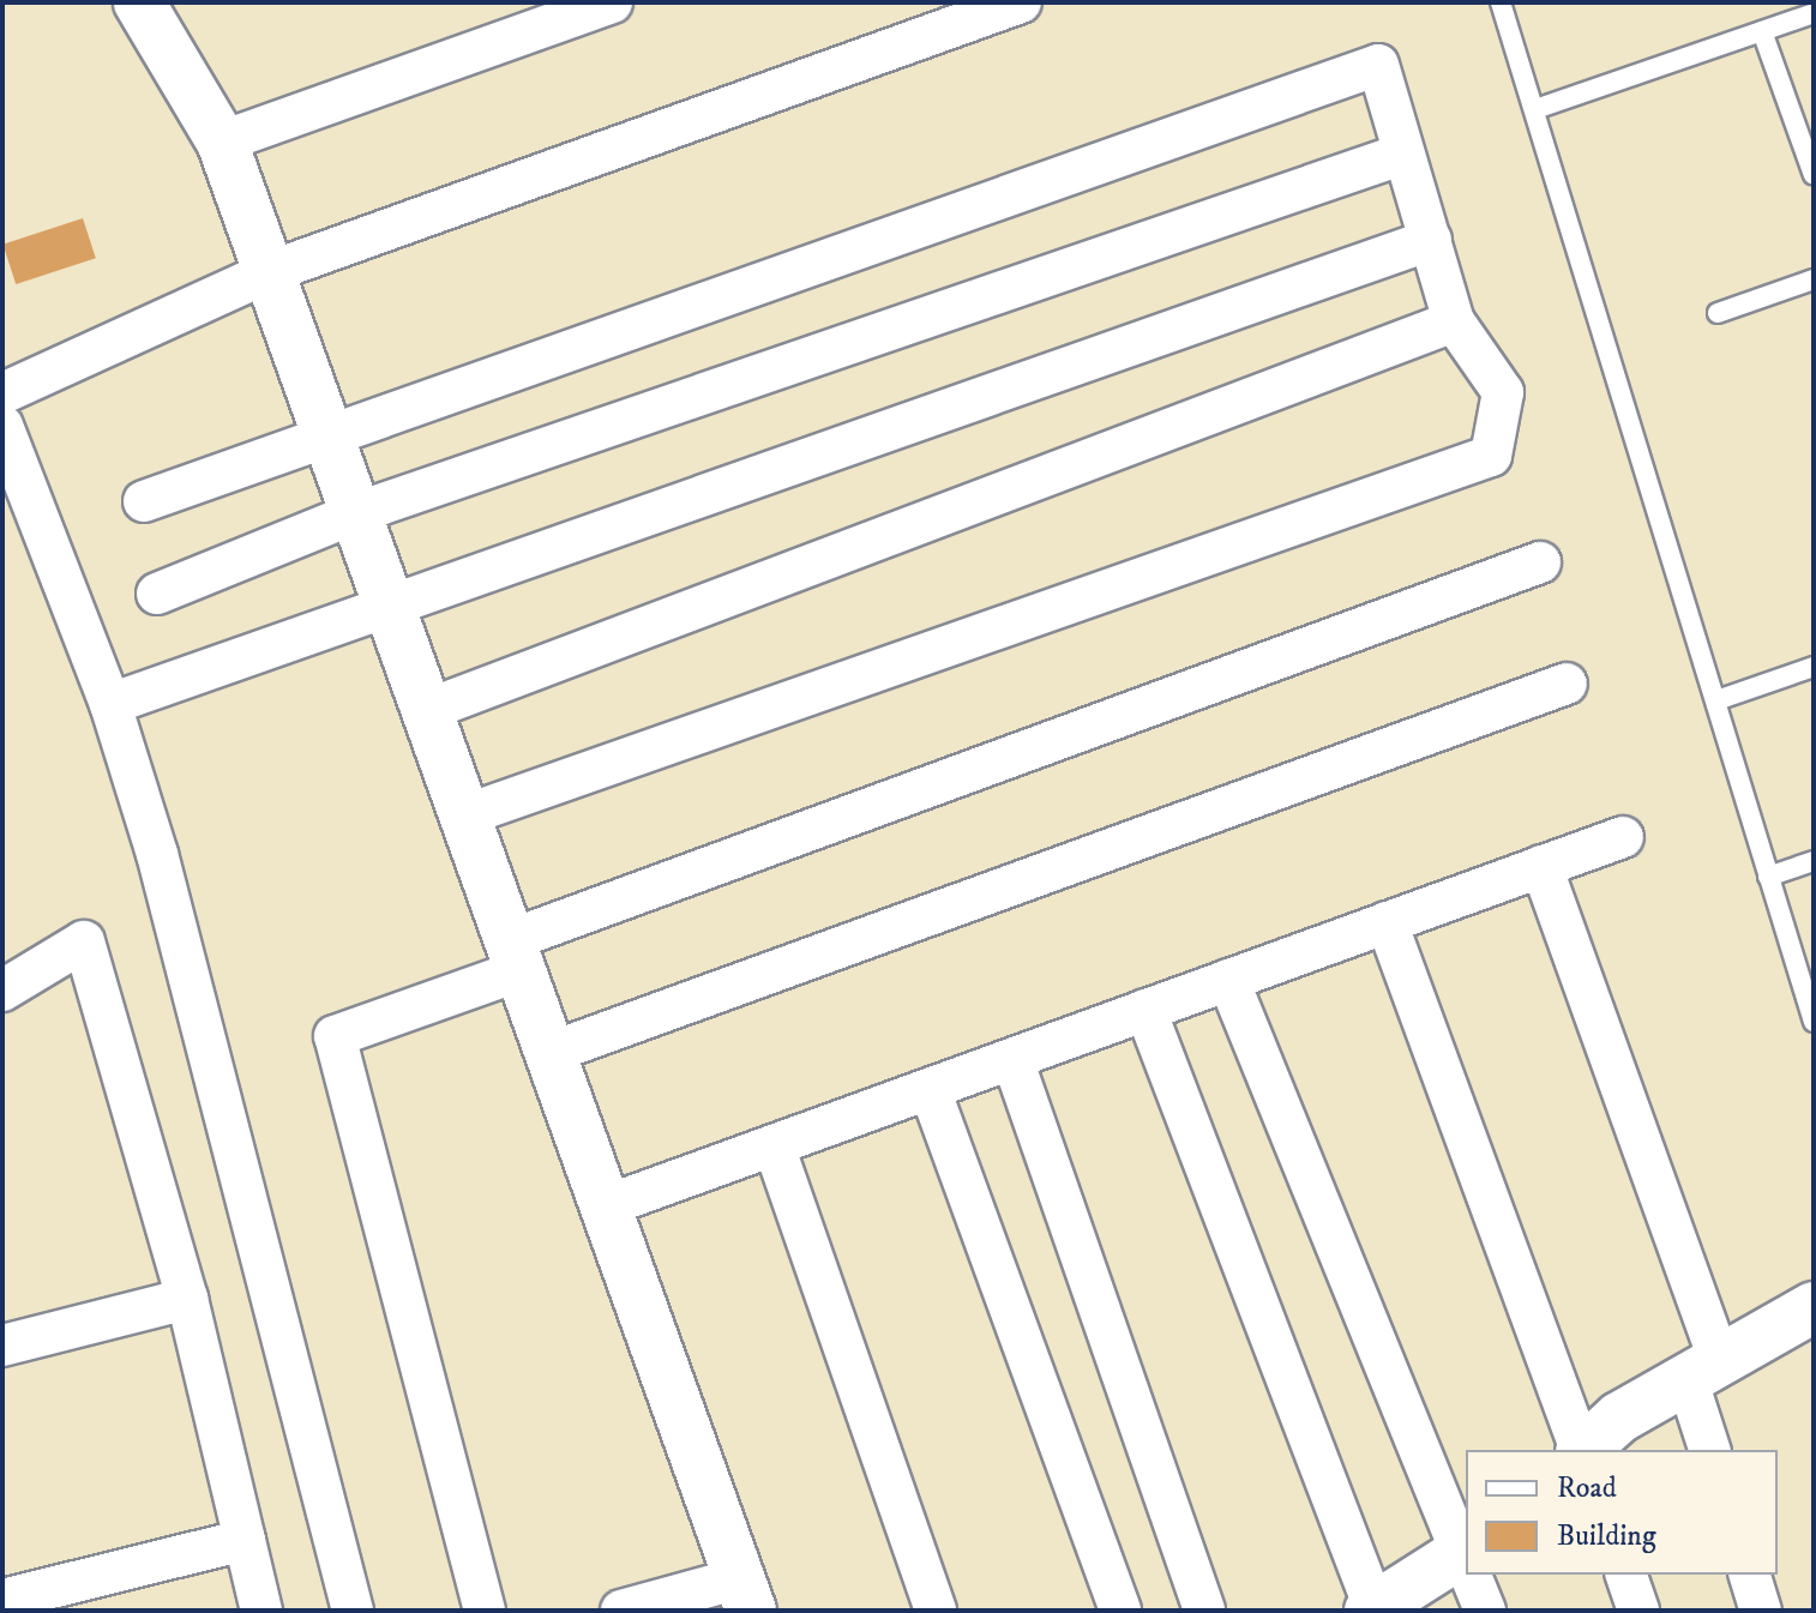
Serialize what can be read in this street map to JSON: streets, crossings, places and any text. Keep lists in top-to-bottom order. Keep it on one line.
{"legend":["Road","Building"]}
